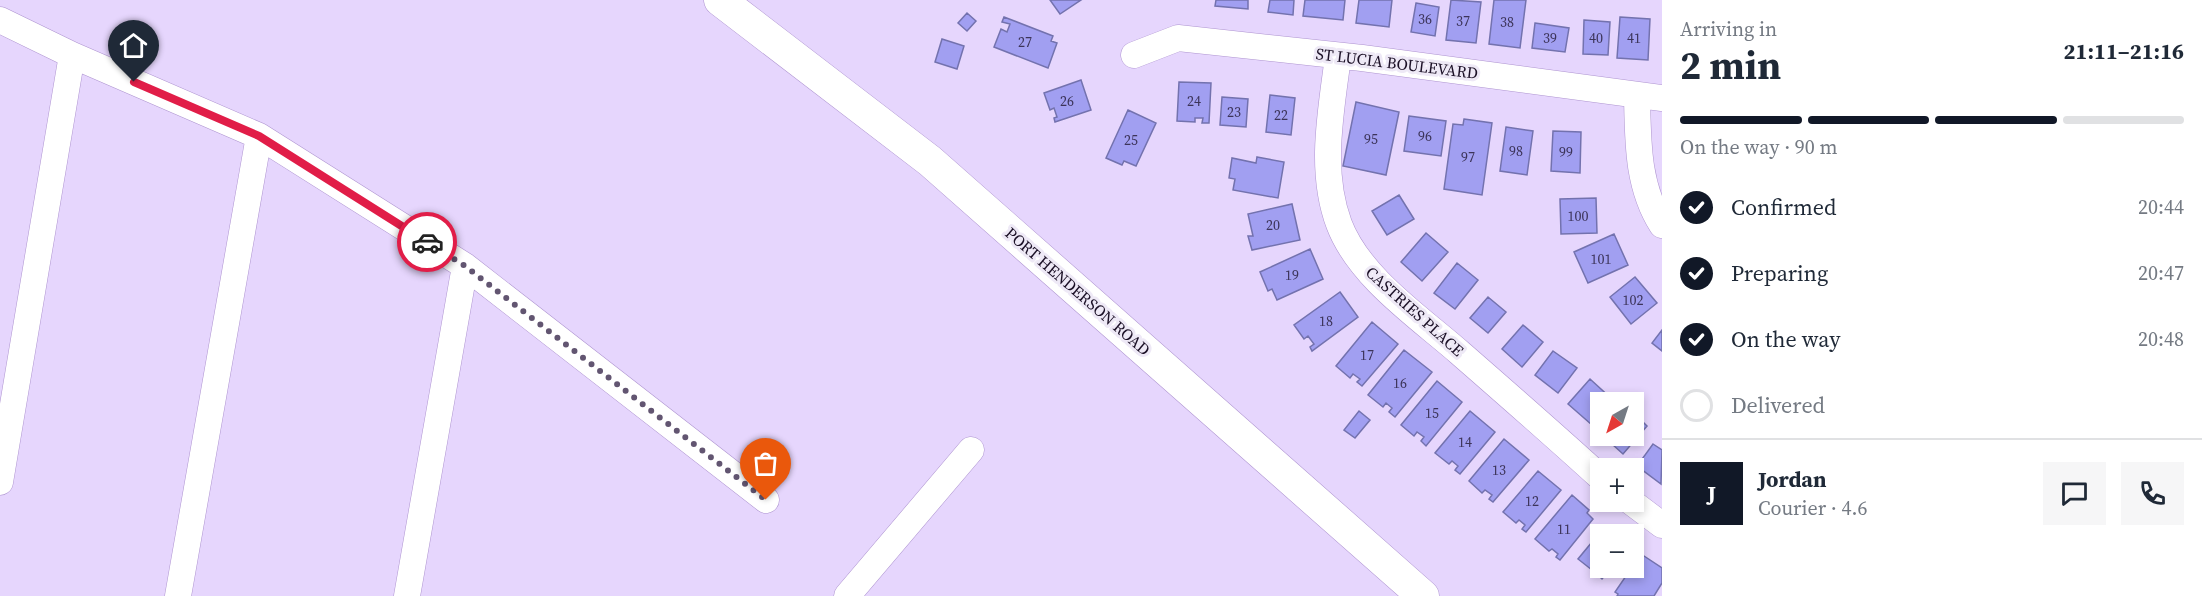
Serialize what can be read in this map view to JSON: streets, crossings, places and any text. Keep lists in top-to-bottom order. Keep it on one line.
{"streets":{"street":["ST LUCIA BOULEVARD","PORT HENDERSON ROAD","CASTRIES PLACE"]},"crossings":[["ST LUCIA BOULEVARD","CASTRIES PLACE"]],"house_numbers":["36","37","38","39","40","41","27","26","24","23","22","96","95","25","98","99","97","100","20","101","19","102","18","17","16","15","14","13","12","11"],"north":"bottom left","page":{"heading":["2 min","Arriving in","21:11–21:16"],"panel":["Jordan","Courier · 4.6"],"bar":"On the way · 90 m","list":[["Confirmed","20:44"],["Preparing","20:47"],["On the way","20:48"],"Delivered"],"map_buttons":["+","−"],"round":"J"}}
